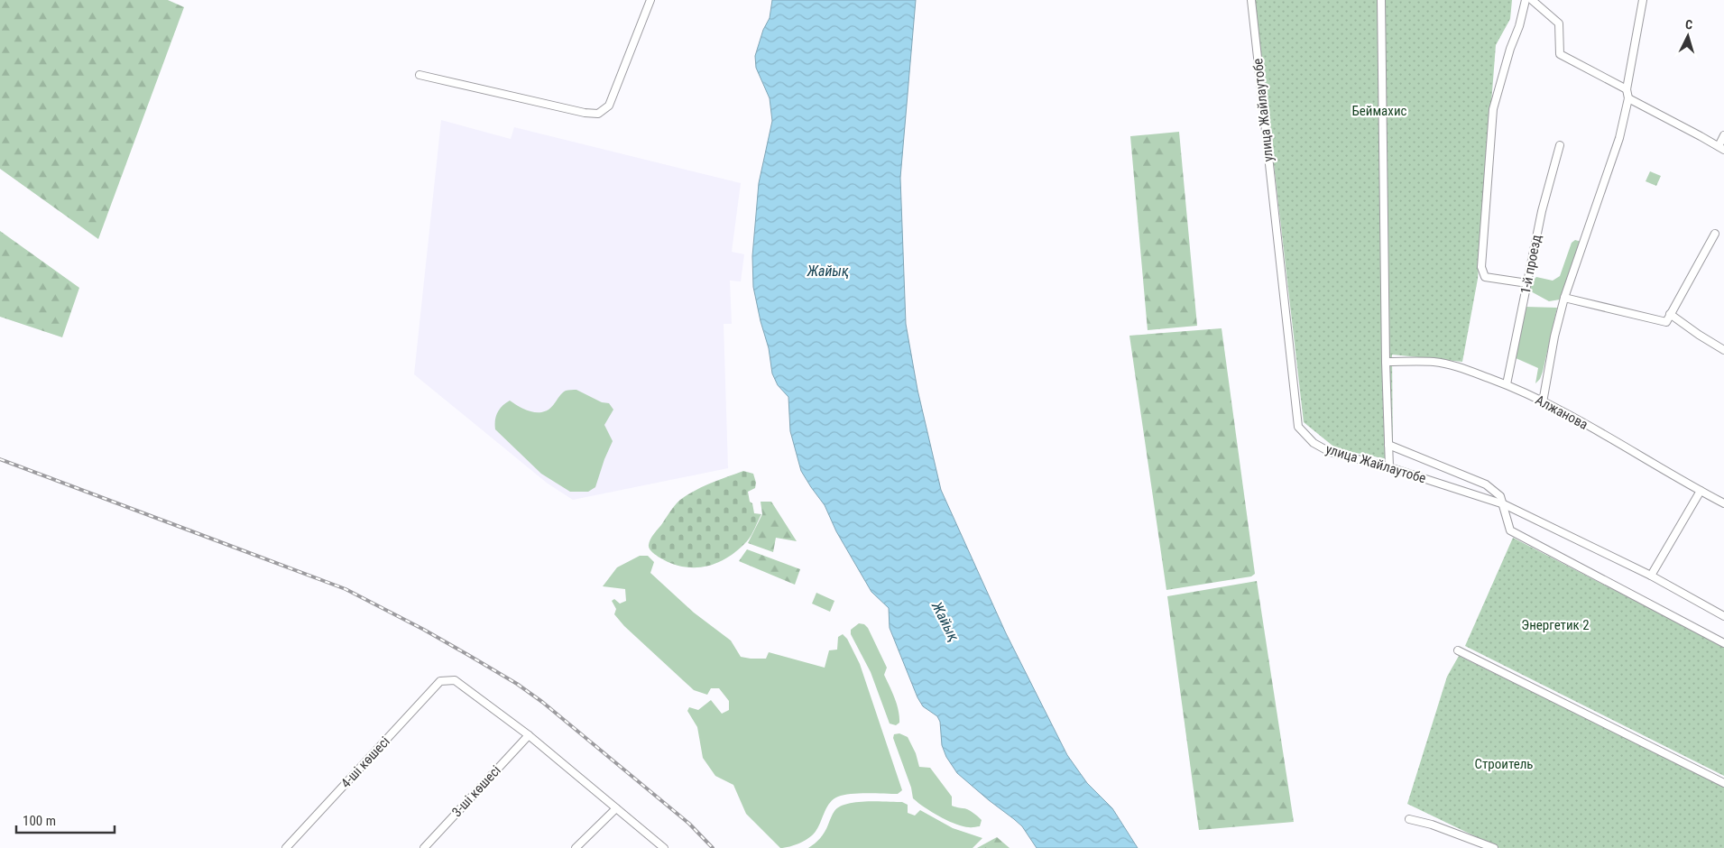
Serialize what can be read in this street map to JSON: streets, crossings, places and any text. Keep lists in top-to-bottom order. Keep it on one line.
{"streets":{"street":["улица Жайлаутобе","1-й проезд","Алжанова","4-шi көшесі","3-шi көшесі"]},"crossings":[["1-й проезд","Алжанова"],["4-шi көшесі","3-шi көшесі"]],"water":["Жайық"],"parks":["Беймахис","Энергетик 2","Строитель"],"scale_bar":"100 m","north":"top"}
